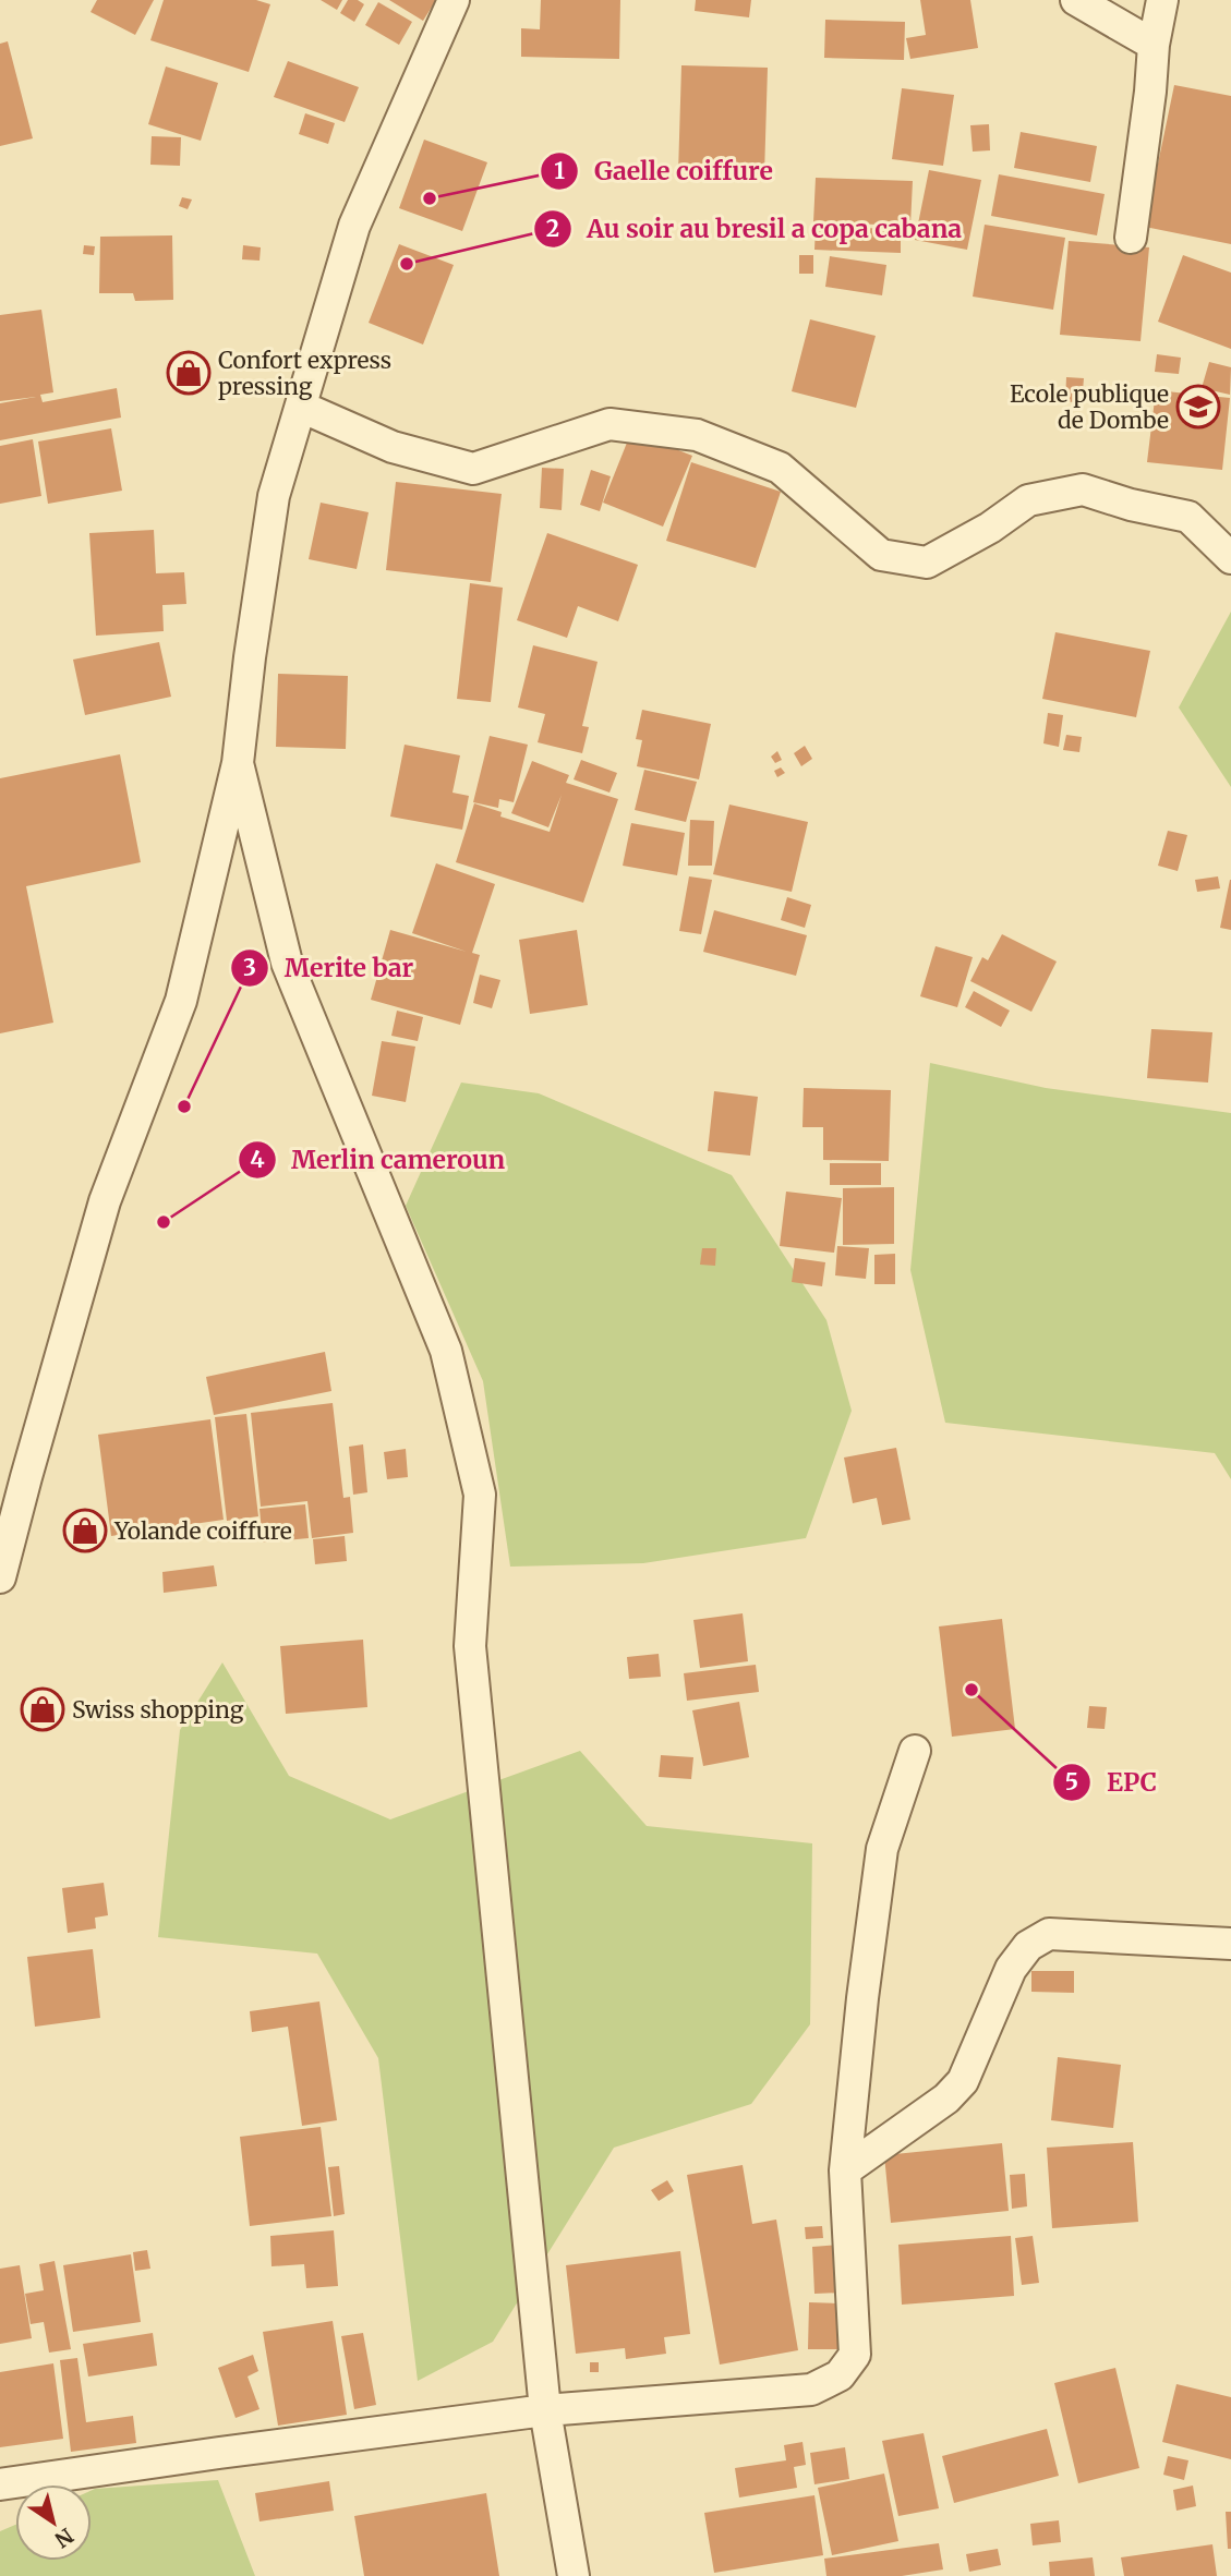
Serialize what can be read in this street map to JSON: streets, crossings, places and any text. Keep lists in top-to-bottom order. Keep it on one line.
{"places":{"other":["Gaelle coiffure","Au soir au bresil a copa cabana","Merite bar","Merlin cameroun","EPC"],"shop":["Confort express pressing","Yolande coiffure","Swiss shopping"],"school or university":["Ecole publique de Dombe"]},"north":"bottom right"}
